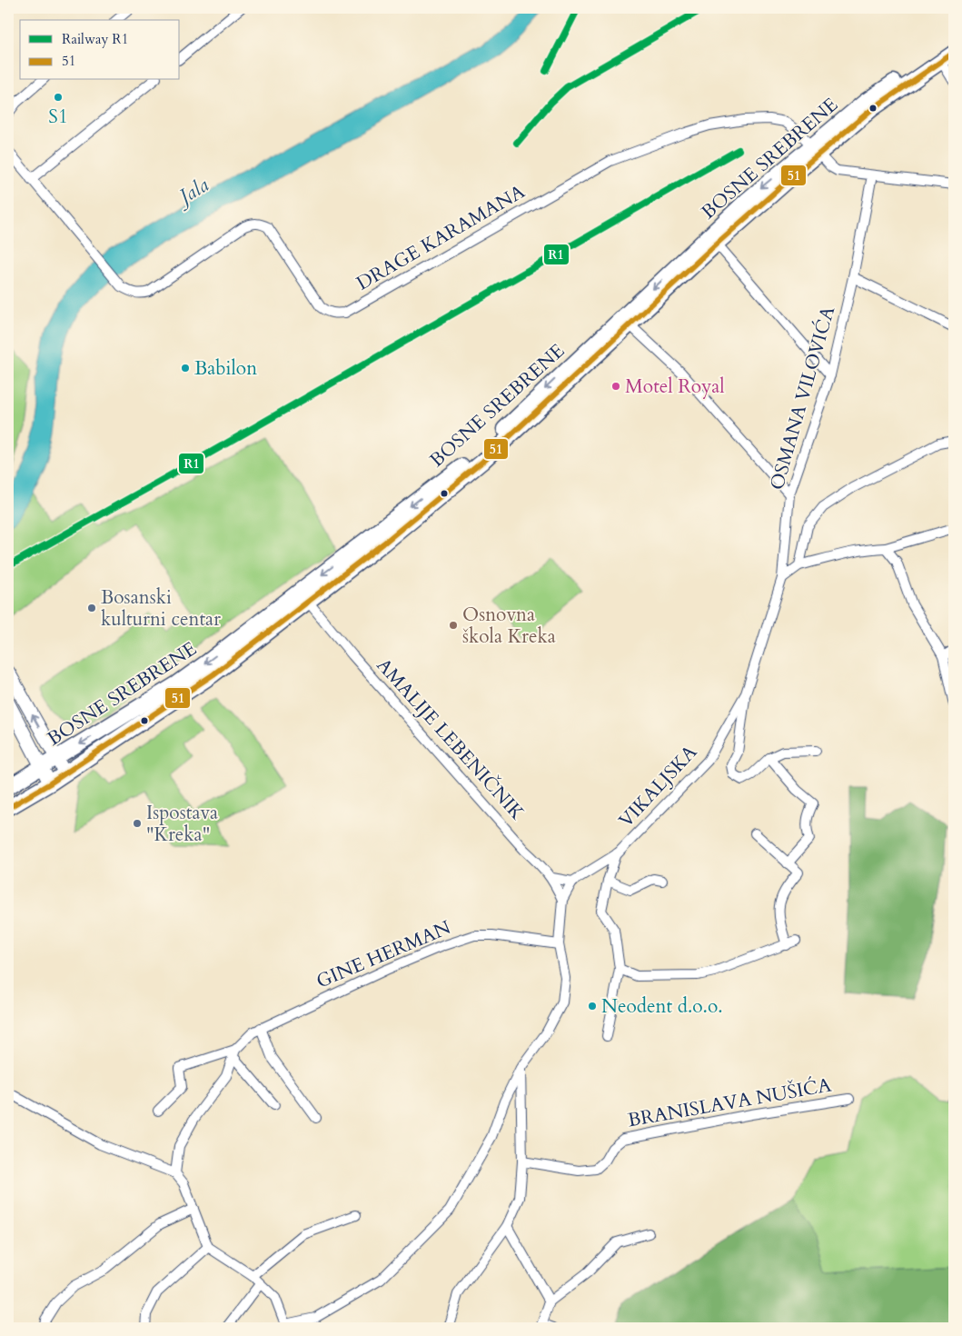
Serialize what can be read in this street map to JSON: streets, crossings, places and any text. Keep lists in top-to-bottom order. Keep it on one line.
{"streets":{"main road":["BOSNE SREBRENE"],"street":["DRAGE KARAMANA","OSMANA VILOVIĆA","AMALIJE LEBENIČNIK","VIKALJSKA","GINE HERMAN","BRANISLAVA NUŠIĆA"]},"crossings":[["BOSNE SREBRENE","DRAGE KARAMANA"],["BOSNE SREBRENE","OSMANA VILOVIĆA"],["BOSNE SREBRENE","AMALIJE LEBENIČNIK"],["OSMANA VILOVIĆA","VIKALJSKA"]],"water":["Jala"],"places":["S1","Babilon","Motel Royal","Bosanski kulturni centar","Osnovna škola Kreka","Ispostava \"Kreka\"","Neodent d.o.o."],"lines":["rail line R1","transit line 51"],"legend":["Railway R1","51"]}
